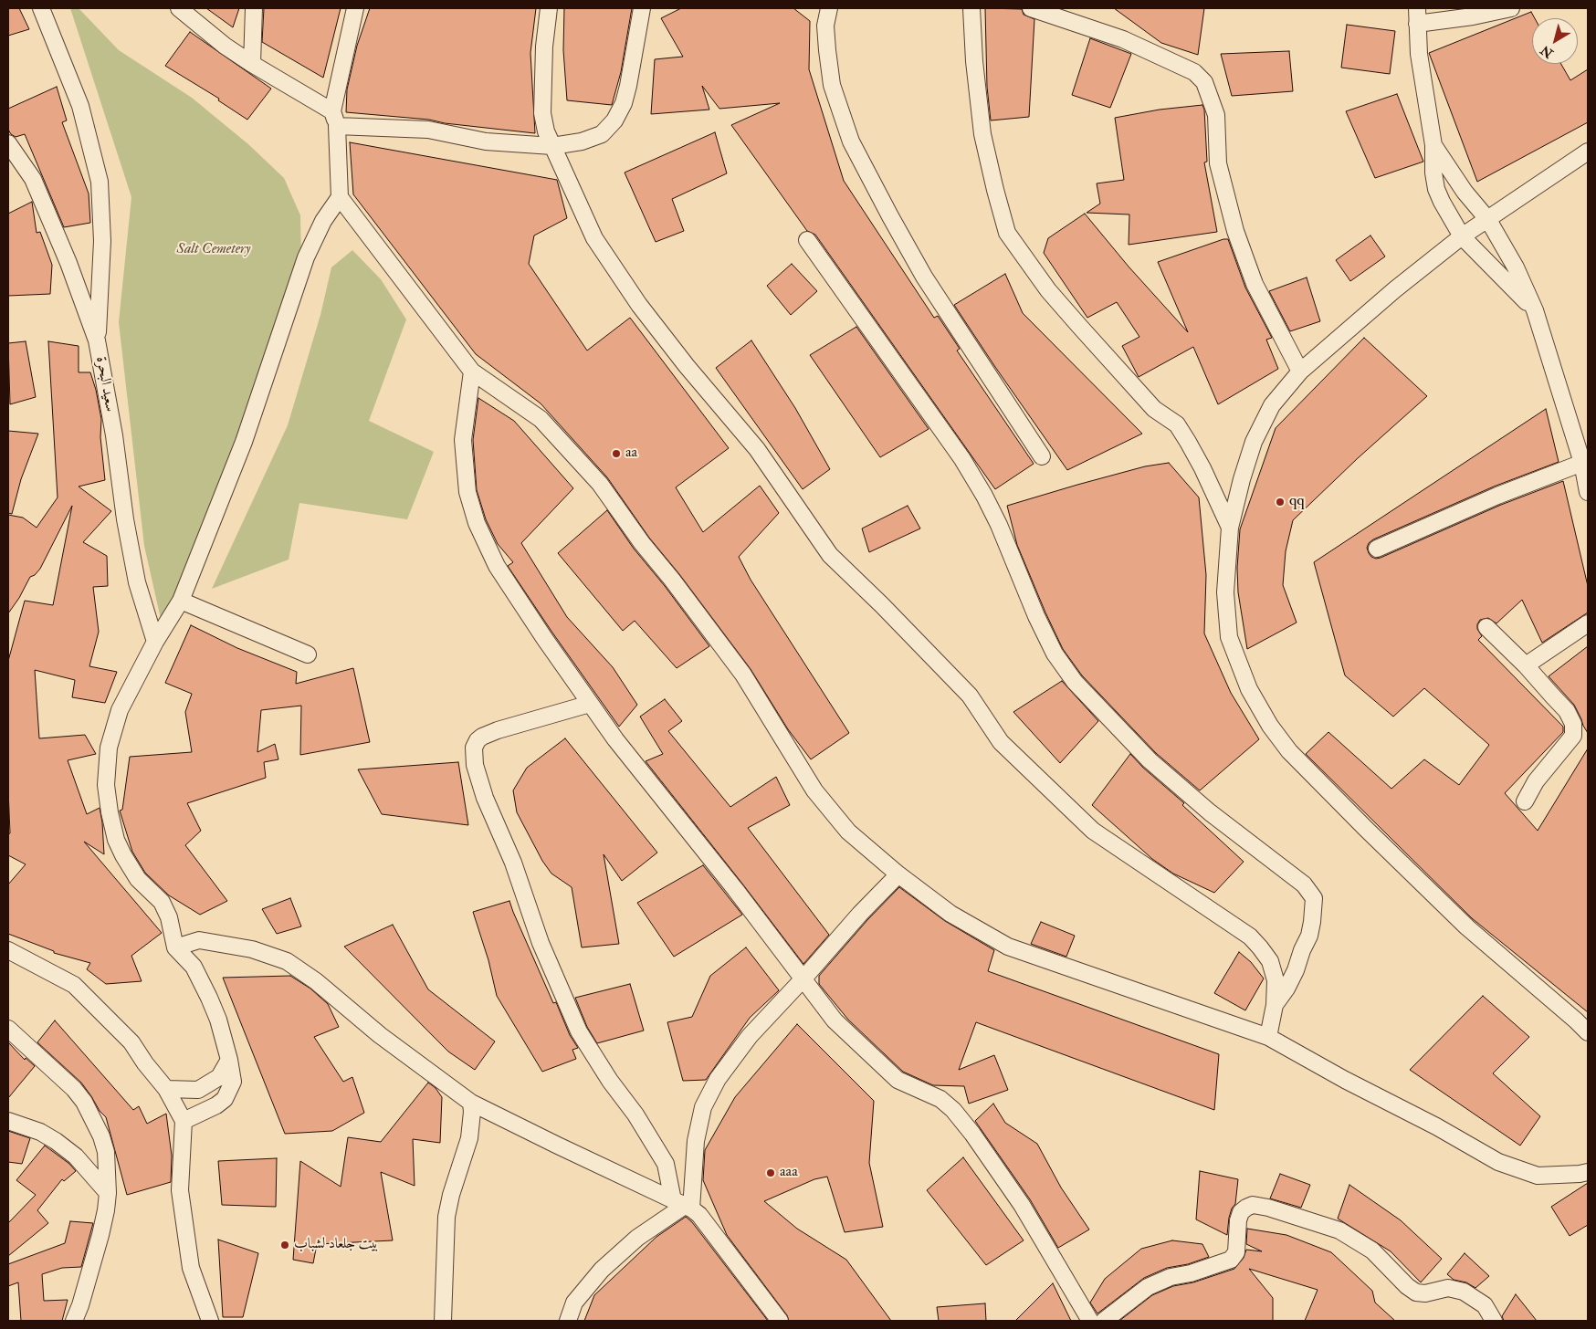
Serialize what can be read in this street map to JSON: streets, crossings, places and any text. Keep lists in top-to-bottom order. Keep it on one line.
{"streets":{"street":["سعيد البحرة"]},"parks":["Salt Cemetery"],"places":["aa","qq","aaa","بيت جلعاد لشباب"],"north":"bottom left"}
